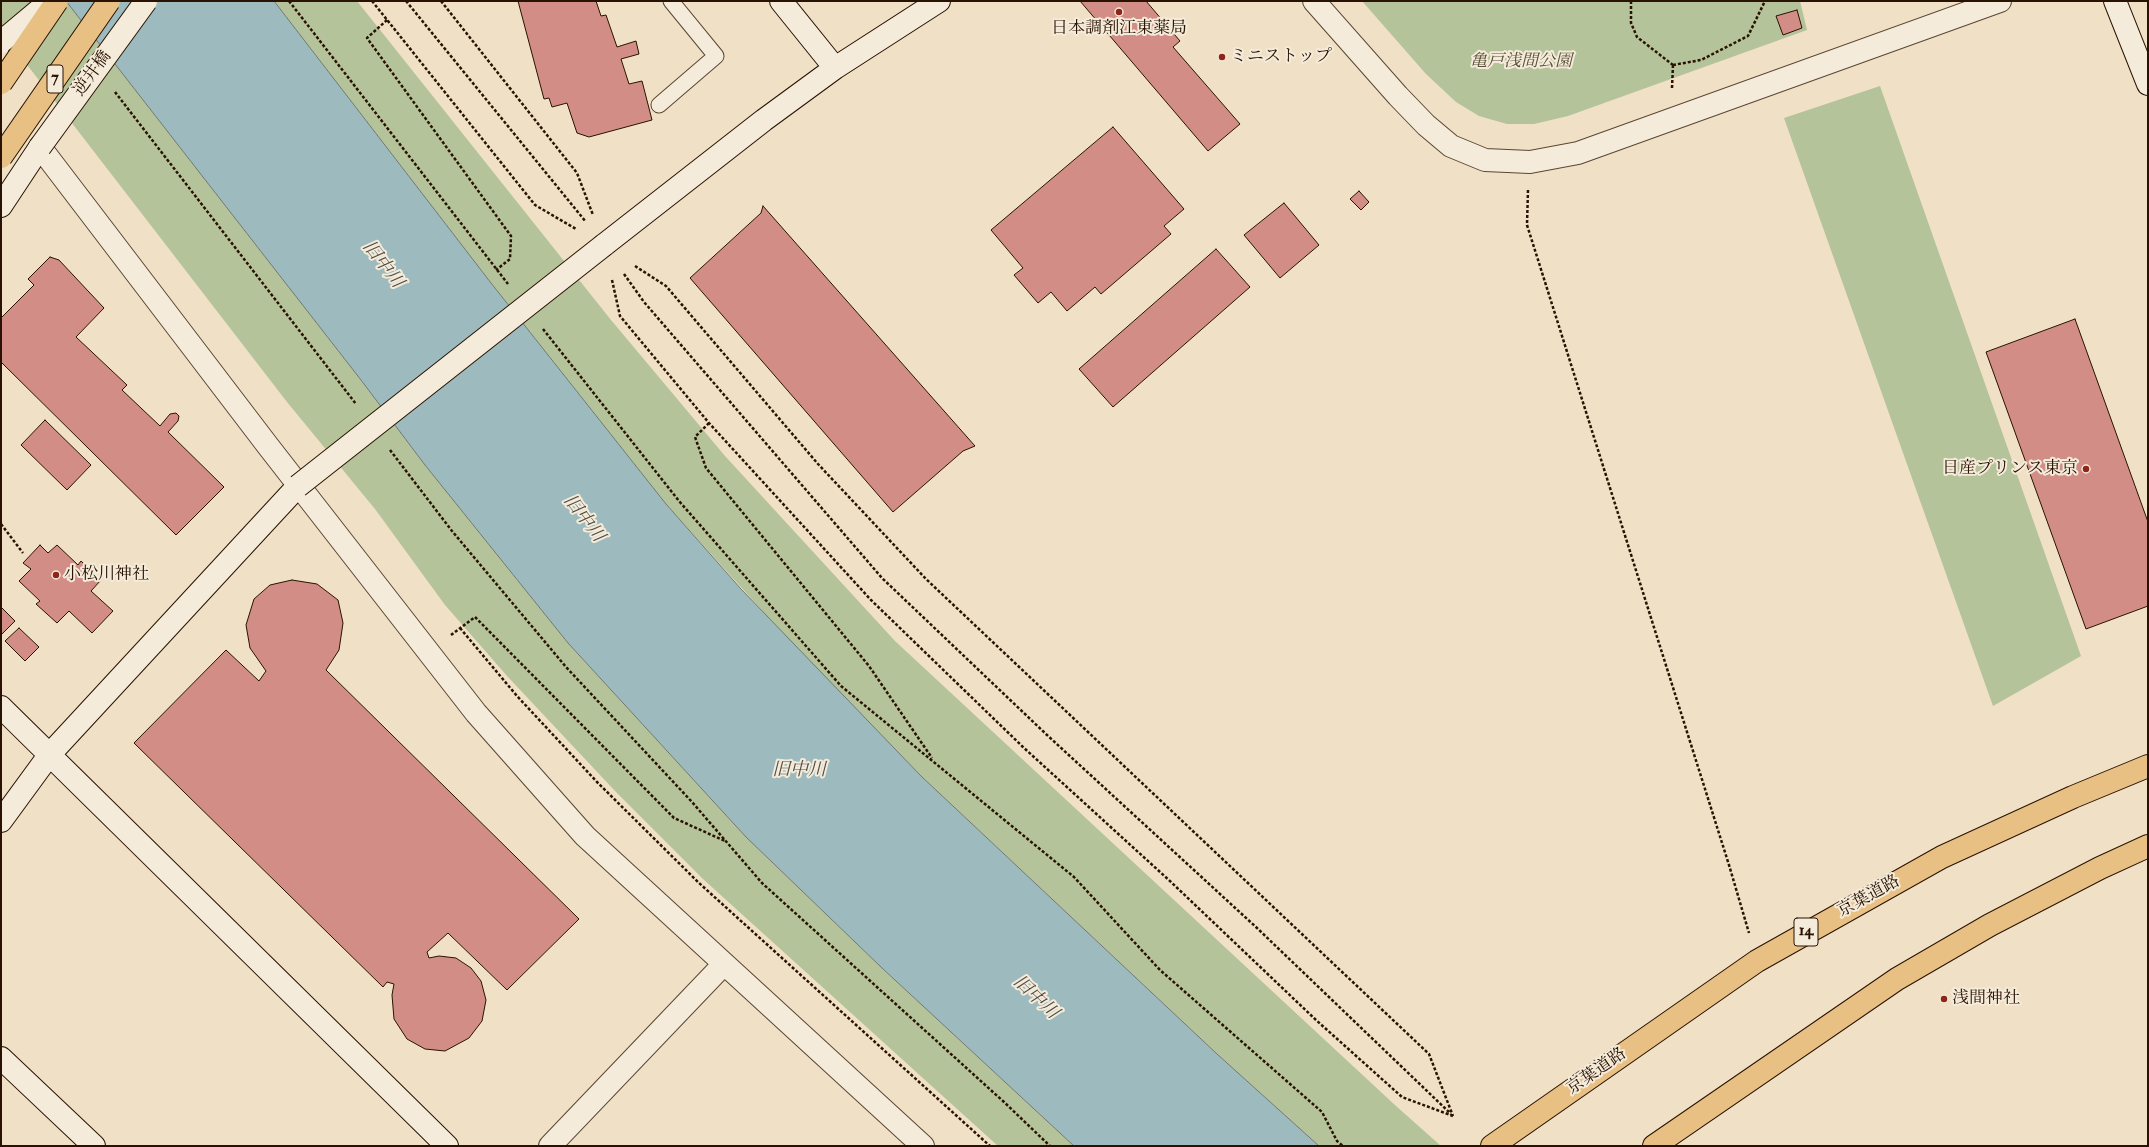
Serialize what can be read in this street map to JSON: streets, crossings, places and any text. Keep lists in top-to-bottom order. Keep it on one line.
{"streets":{"highway":["7","京葉道路","14"],"street":["逆井橋"]},"water":["旧中川"],"parks":["亀戸浅間公園"],"places":["日本調剤江東薬局","ミニストップ","日産プリンス東京","小松川神社","浅間神社"]}
